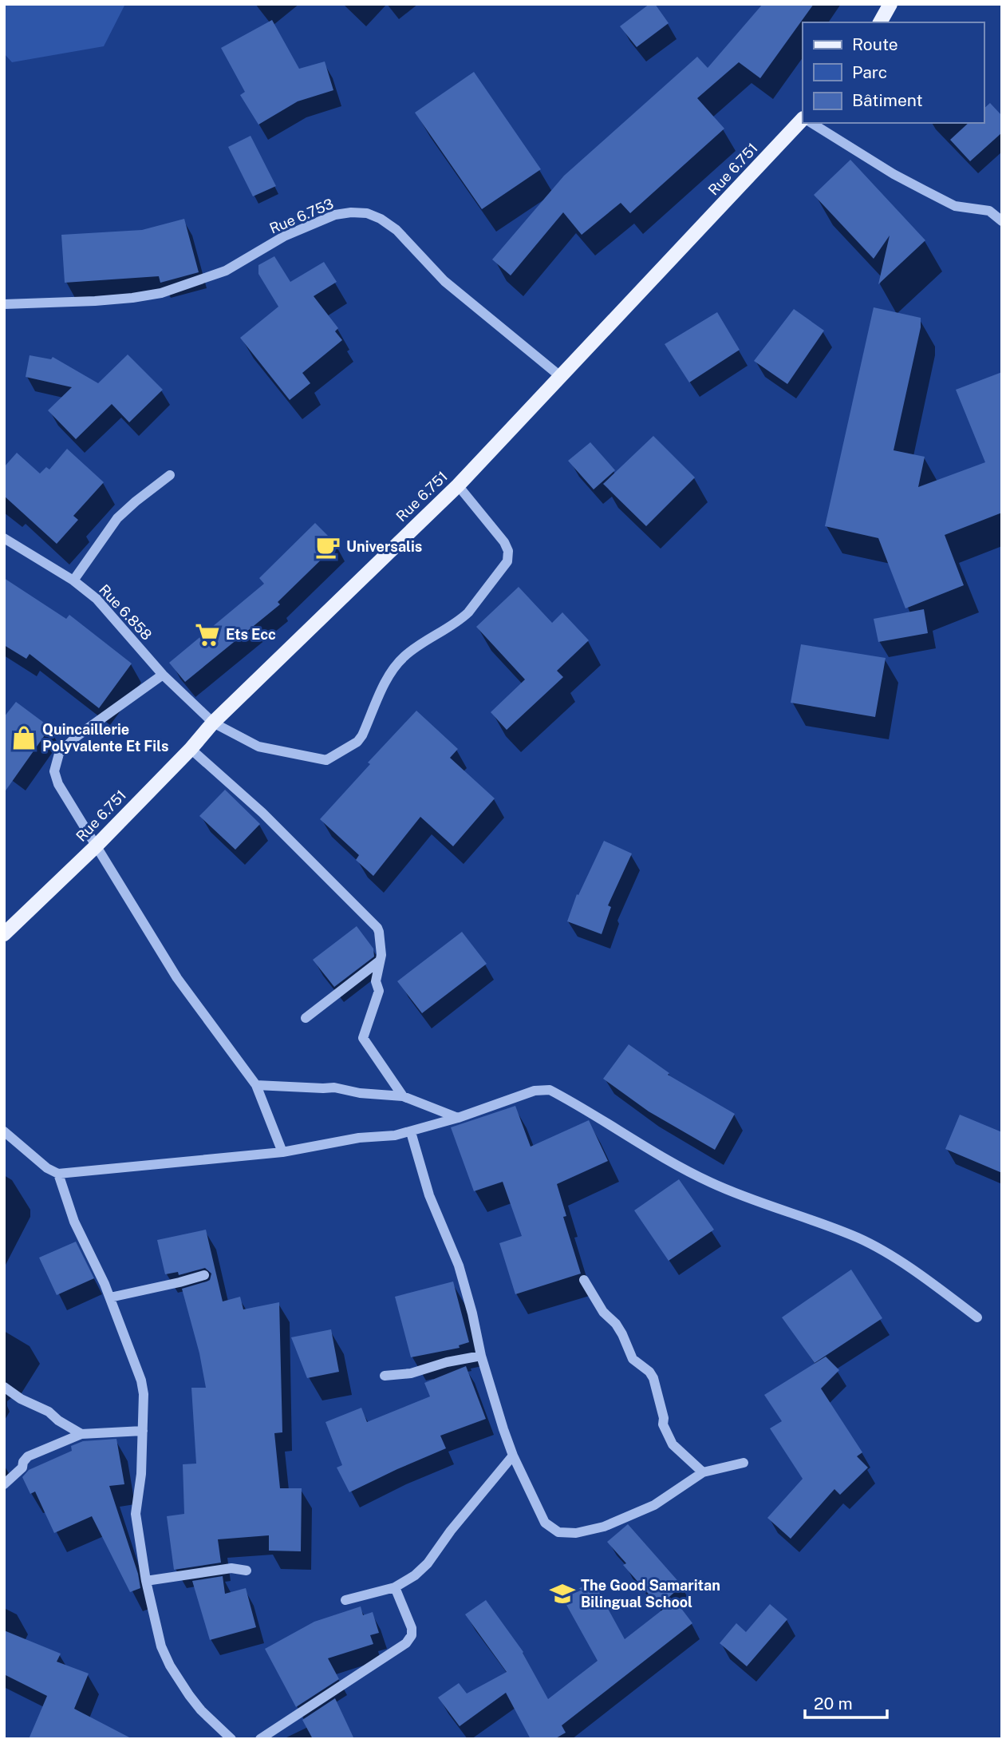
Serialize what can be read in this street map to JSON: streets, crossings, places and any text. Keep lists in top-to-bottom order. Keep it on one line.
{"streets":{"main road":["Rue 6.751"],"street":["Rue 6.753","Rue 6.858"]},"crossings":[["Rue 6.751","Rue 6.753"],["Rue 6.751","Rue 6.858"]],"places":{"cafe":["Universalis"],"supermarket":["Ets Ecc"],"shop":["Quincaillerie Polyvalente Et Fils"],"school or university":["The Good Samaritan Bilingual School"]},"legend":["Route","Parc","Bâtiment"],"scale_bar":"20 m"}
